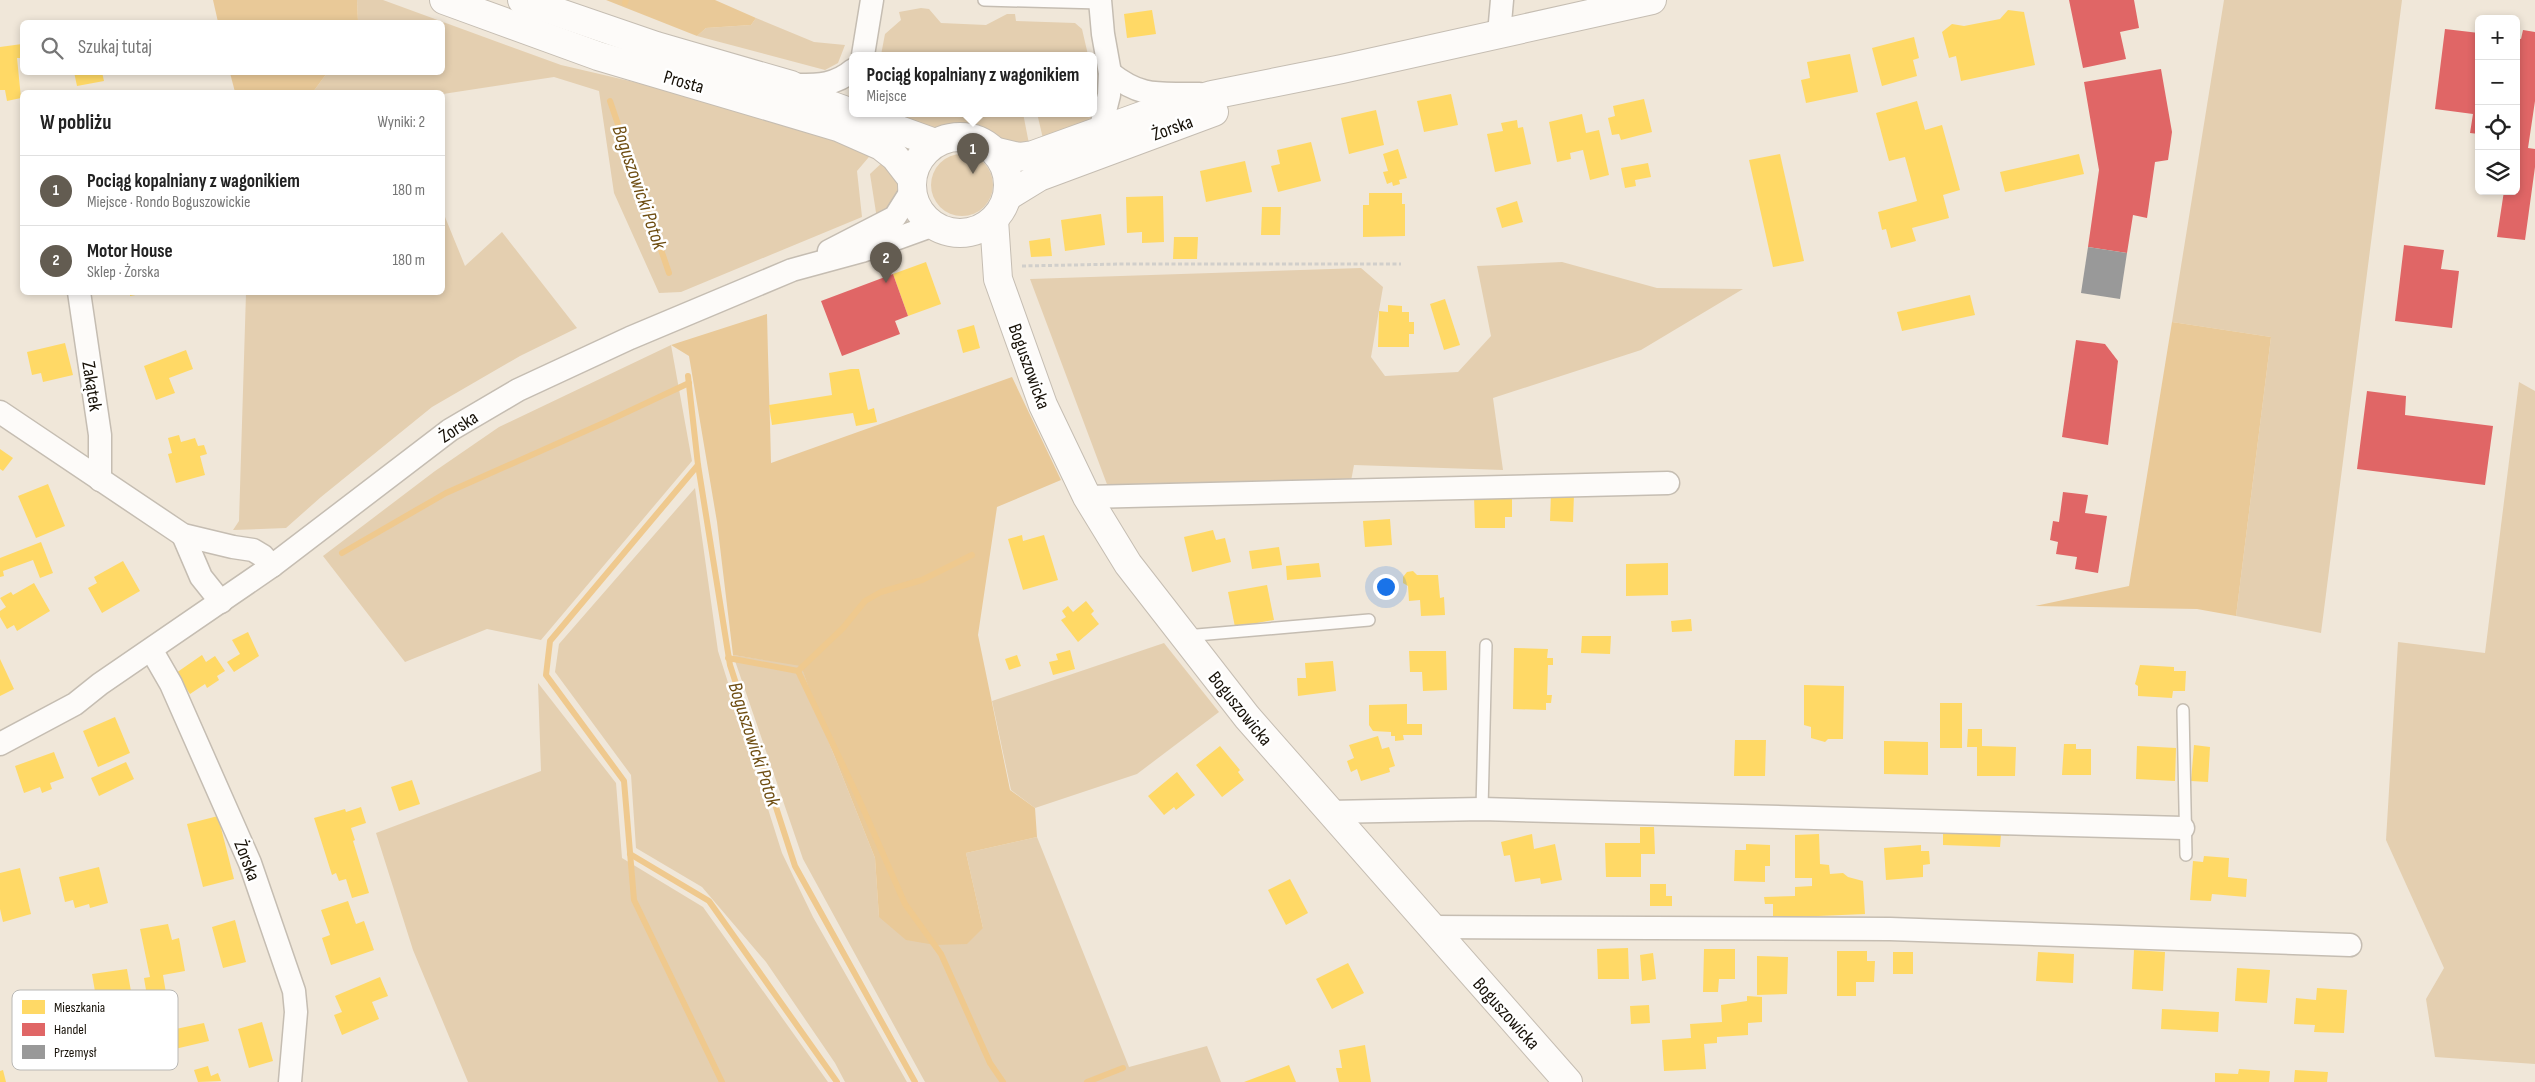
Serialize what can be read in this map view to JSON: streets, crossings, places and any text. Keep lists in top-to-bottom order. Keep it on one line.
{"streets":{"main road":["Prosta","Żorska","Boguszowicka"],"street":["Zakątek"]},"crossings":[["Prosta","Żorska"],["Prosta","Boguszowicka"],["Żorska","Boguszowicka"]],"water":["Boguszowicki Potok"],"legend":["Mieszkania","Handel","Przemysł"],"page":{"map_buttons":["+","−"],"search":"Szukaj tutaj","popup":["Pociąg kopalniany z wagonikiem","Miejsce"],"heading":["W pobliżu","Wyniki: 2"],"pins":["1","2"],"list":[{"mark":"1","name":"Pociąg kopalniany z wagonikiem","note":"Miejsce · Rondo Boguszowickie","value":"180 m"},{"mark":"2","name":"Motor House","note":"Sklep · Żorska","value":"180 m"}]}}
